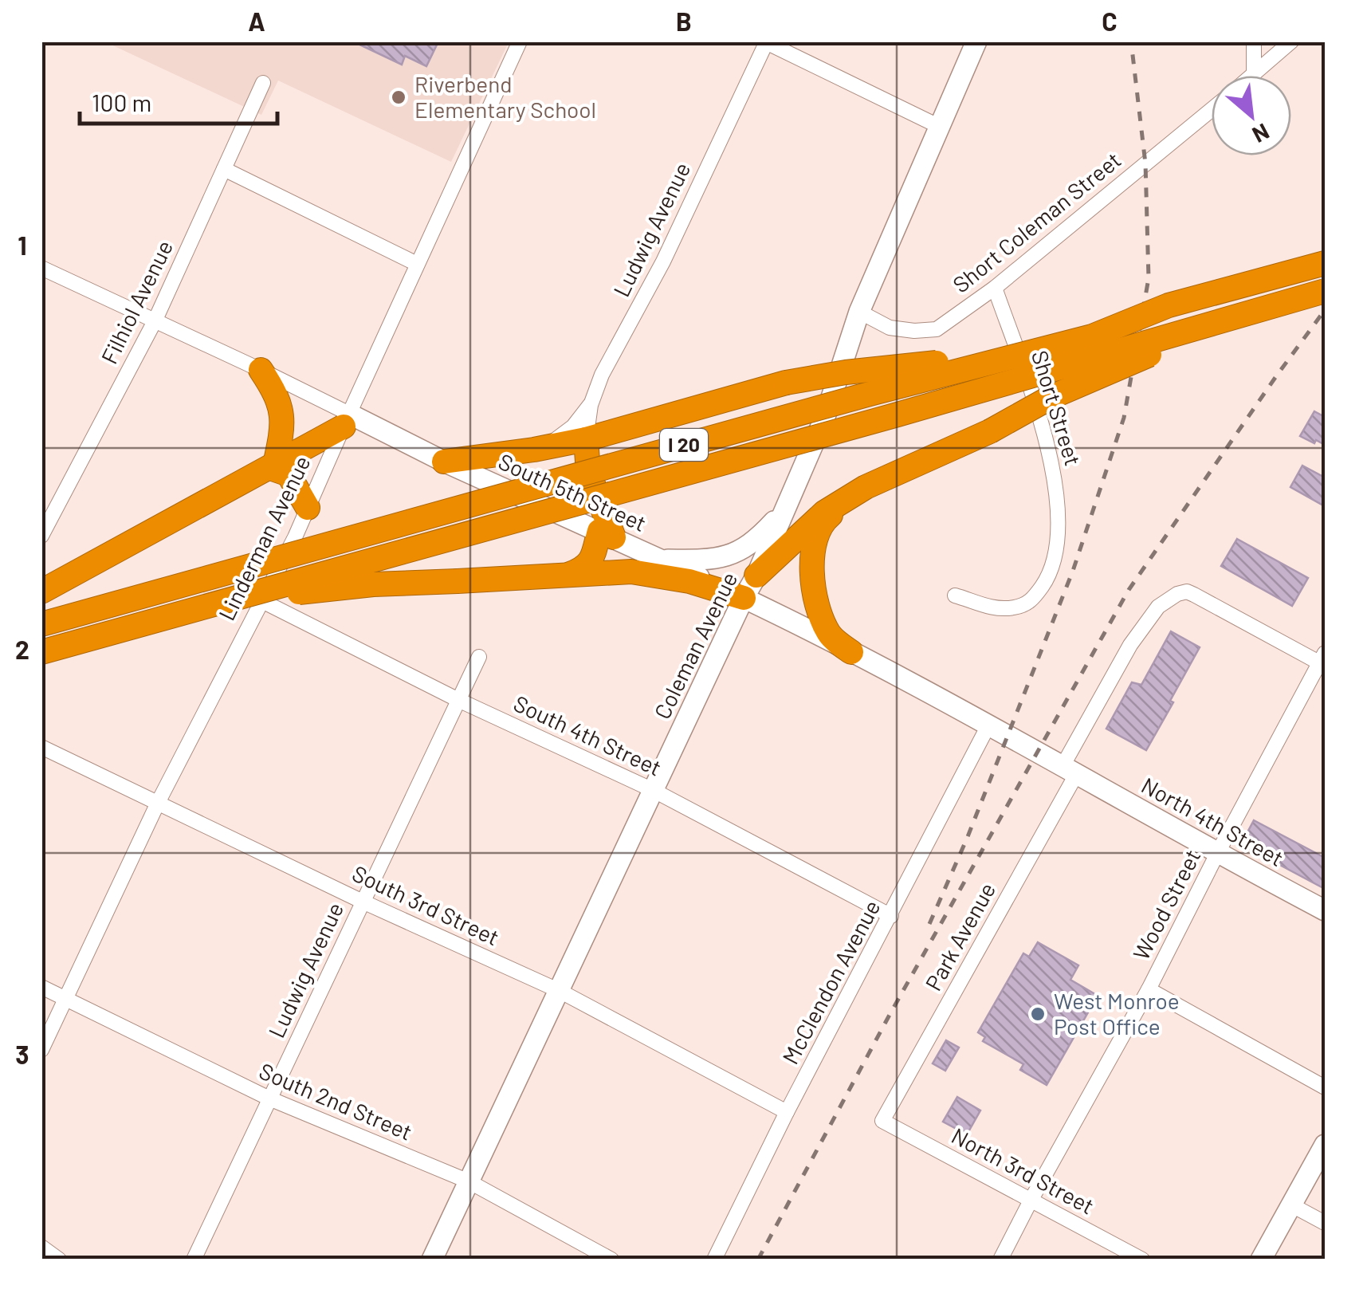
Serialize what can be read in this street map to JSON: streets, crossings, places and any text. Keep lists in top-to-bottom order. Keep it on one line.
{"streets":{"highway":["I 20"],"street":["Short Coleman Street","Ludwig Avenue","Filhiol Avenue","Short Street","South 5th Street","Linderman Avenue","Coleman Avenue","South 4th Street","North 4th Street","Wood Street","South 3rd Street","Park Avenue","McClendon Avenue","South 2nd Street","North 3rd Street"]},"crossings":[["Short Coleman Street","Short Street"],["Short Coleman Street","Coleman Avenue"],["Ludwig Avenue","South 4th Street"],["Ludwig Avenue","South 3rd Street"],["Ludwig Avenue","South 2nd Street"],["Filhiol Avenue","South 5th Street"],["South 5th Street","Linderman Avenue"],["South 5th Street","Coleman Avenue"],["South 5th Street","North 4th Street"],["South 5th Street","Park Avenue"],["South 5th Street","McClendon Avenue"],["Linderman Avenue","South 4th Street"],["Linderman Avenue","South 3rd Street"],["Linderman Avenue","South 2nd Street"],["Coleman Avenue","South 4th Street"],["Coleman Avenue","South 3rd Street"],["Coleman Avenue","South 2nd Street"],["South 4th Street","McClendon Avenue"],["North 4th Street","Wood Street"],["North 4th Street","Park Avenue"],["Wood Street","Park Avenue"],["Wood Street","North 3rd Street"],["South 3rd Street","McClendon Avenue"],["Park Avenue","North 3rd Street"]],"places":["Riverbend Elementary School","West Monroe Post Office"],"scale_bar":"100 m","north":"bottom right","grid":{"columns":["A","B","C"],"rows":["1","2","3"]}}
